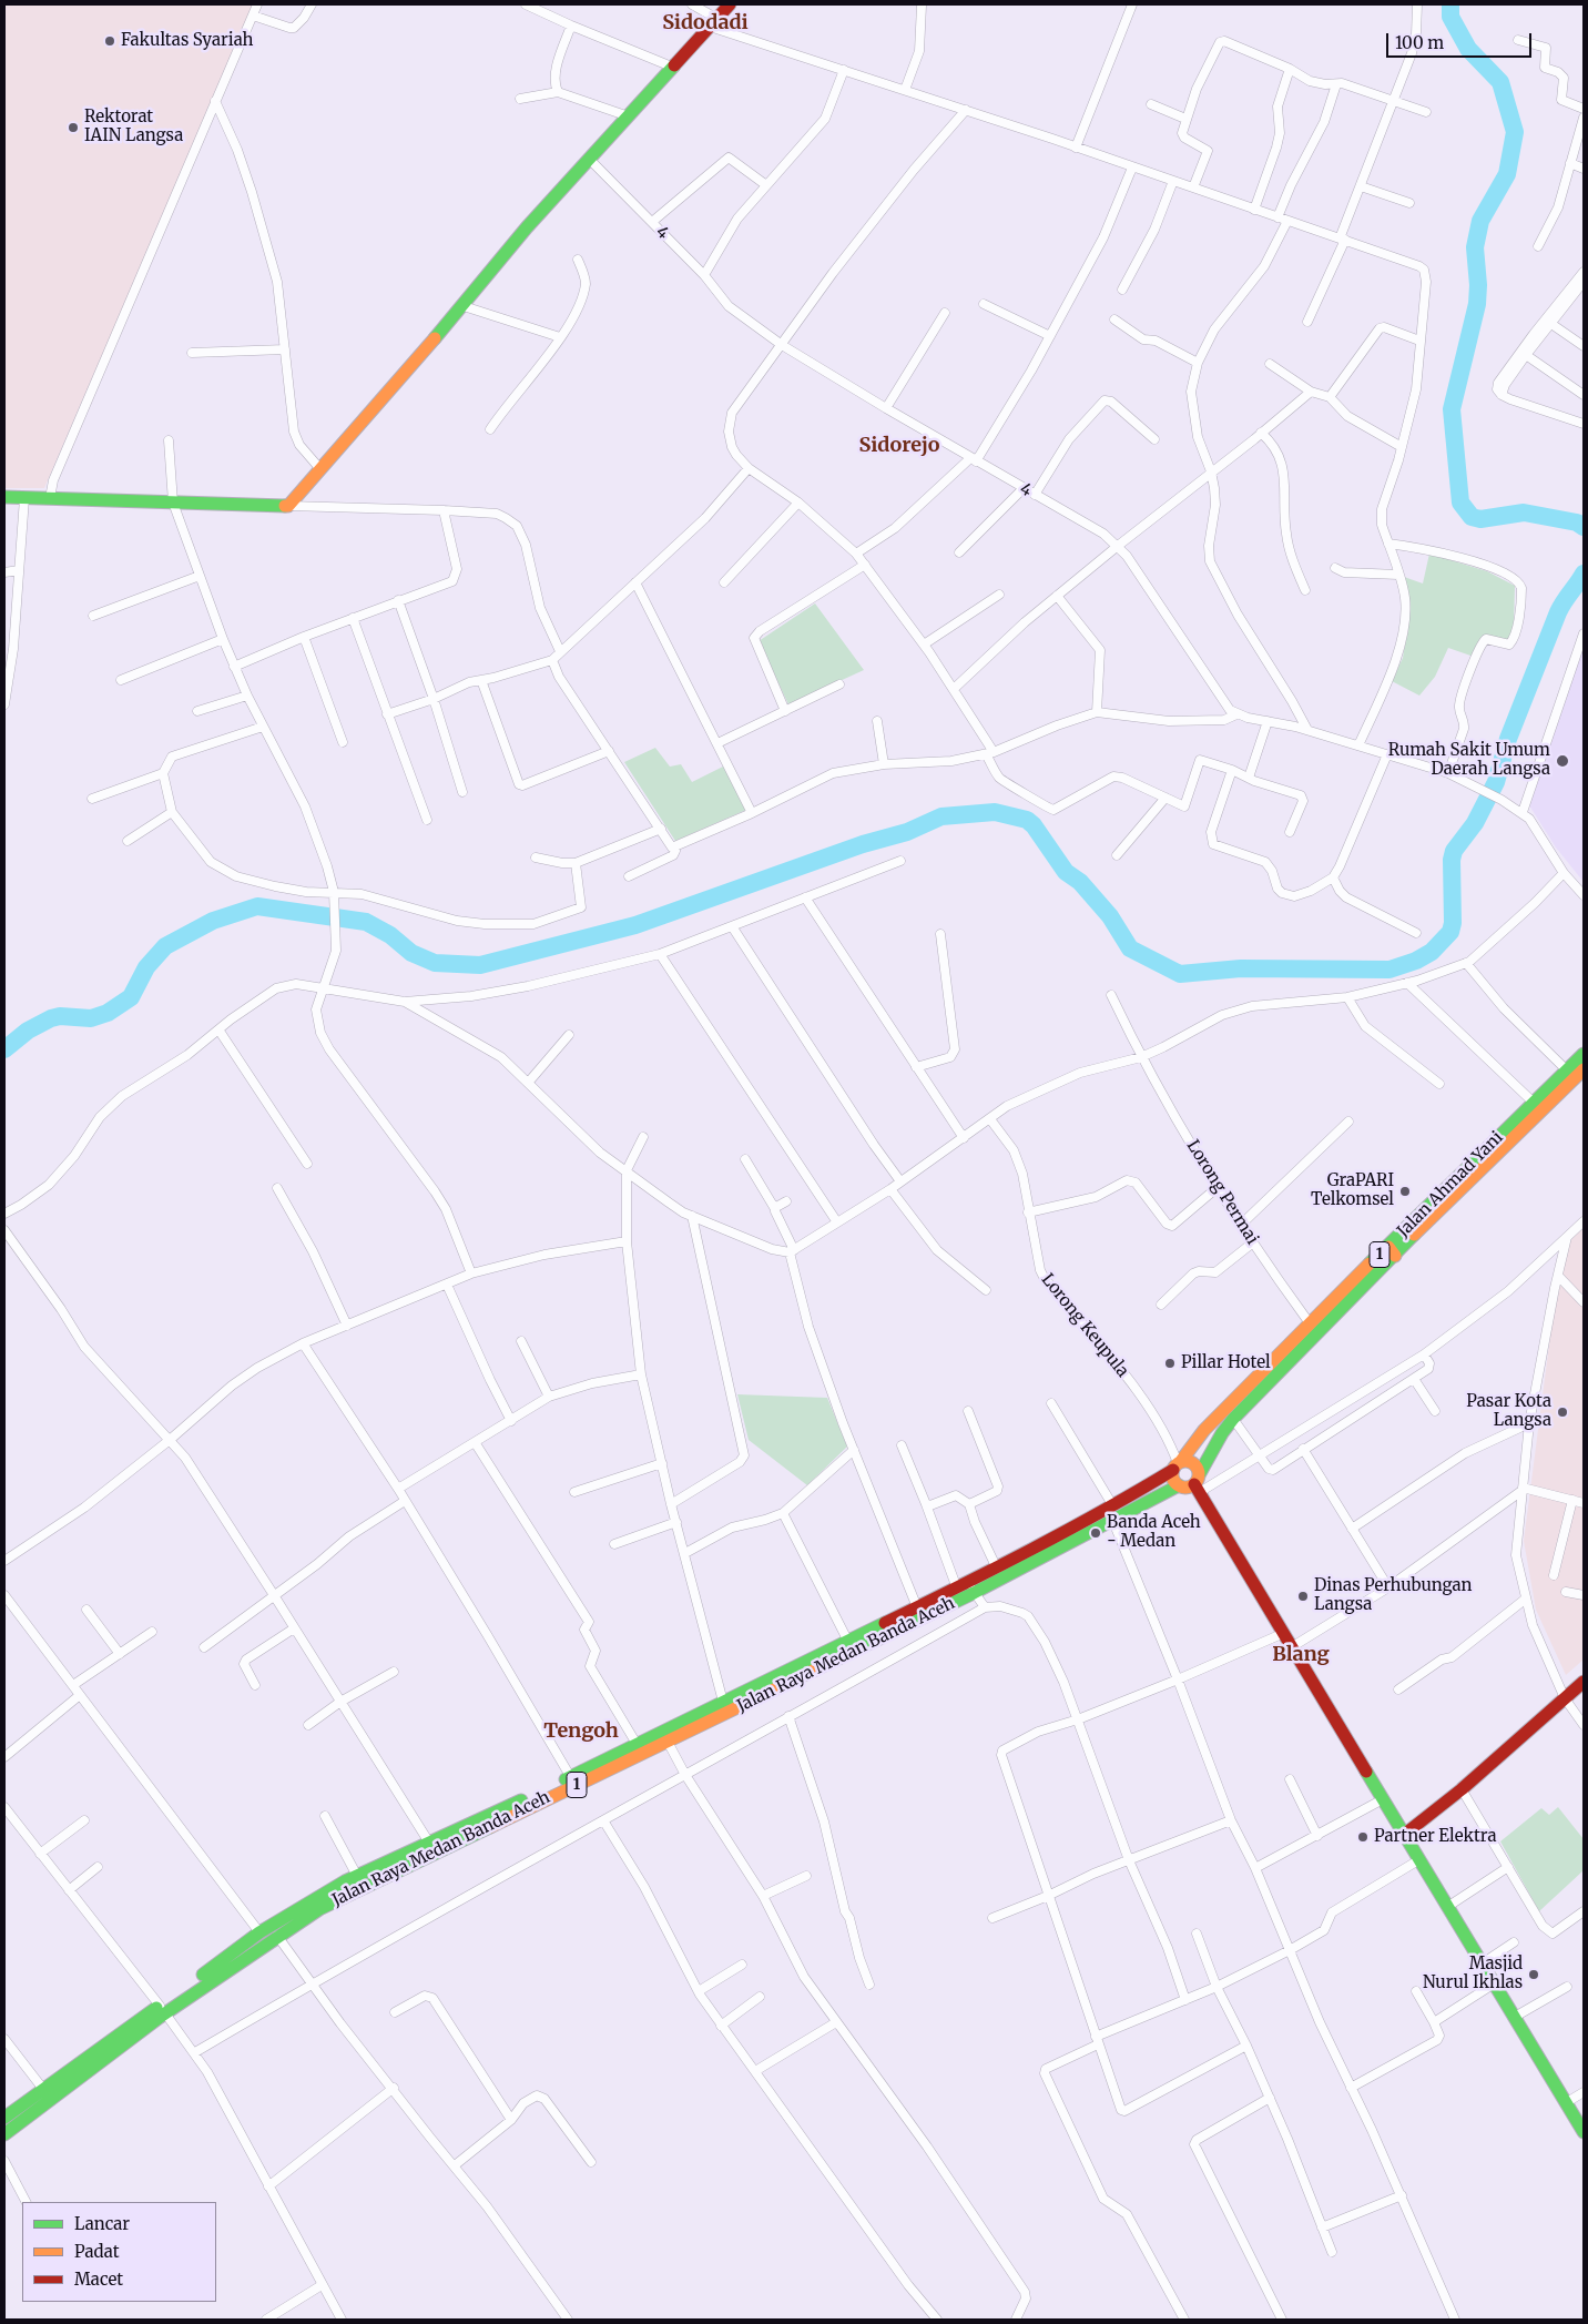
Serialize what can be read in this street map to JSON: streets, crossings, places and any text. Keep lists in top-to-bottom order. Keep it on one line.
{"streets":{"main road":["Jalan Ahmad Yani","1","Jalan Raya Medan Banda Aceh"],"street":["4","Lorong Permai","Lorong Keupula"]},"crossings":[["Jalan Ahmad Yani","Lorong Permai"],["Jalan Ahmad Yani","1"],["Jalan Ahmad Yani","Lorong Keupula"],["Jalan Ahmad Yani","Jalan Raya Medan Banda Aceh"],["1","Lorong Keupula"],["1","Jalan Raya Medan Banda Aceh"],["Lorong Keupula","Jalan Raya Medan Banda Aceh"]],"districts":["Sidodadi","Sidorejo","Blang","Tengoh"],"places":["Fakultas Syariah","Rektorat IAIN Langsa","Rumah Sakit Umum Daerah Langsa","GraPARI Telkomsel","Pillar Hotel","Pasar Kota Langsa","Banda Aceh - Medan","Dinas Perhubungan Langsa","Partner Elektra","Masjid Nurul Ikhlas"],"legend":["Lancar","Padat","Macet"],"scale_bar":"100 m"}
